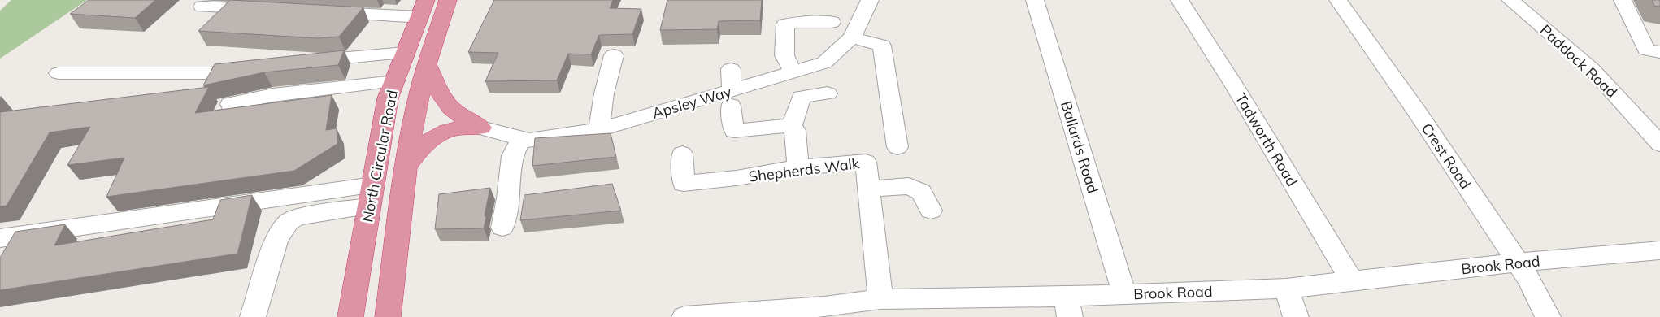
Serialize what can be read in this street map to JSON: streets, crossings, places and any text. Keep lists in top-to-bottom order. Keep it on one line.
{"streets":{"highway":["North Circular Road"],"street":["Paddock Road","Apsley Way","Tadworth Road","Ballards Road","Crest Road","Shepherds Walk","Brook Road"]},"crossings":[["Tadworth Road","Brook Road"],["Ballards Road","Brook Road"],["Crest Road","Brook Road"],["Shepherds Walk","Brook Road"]]}
